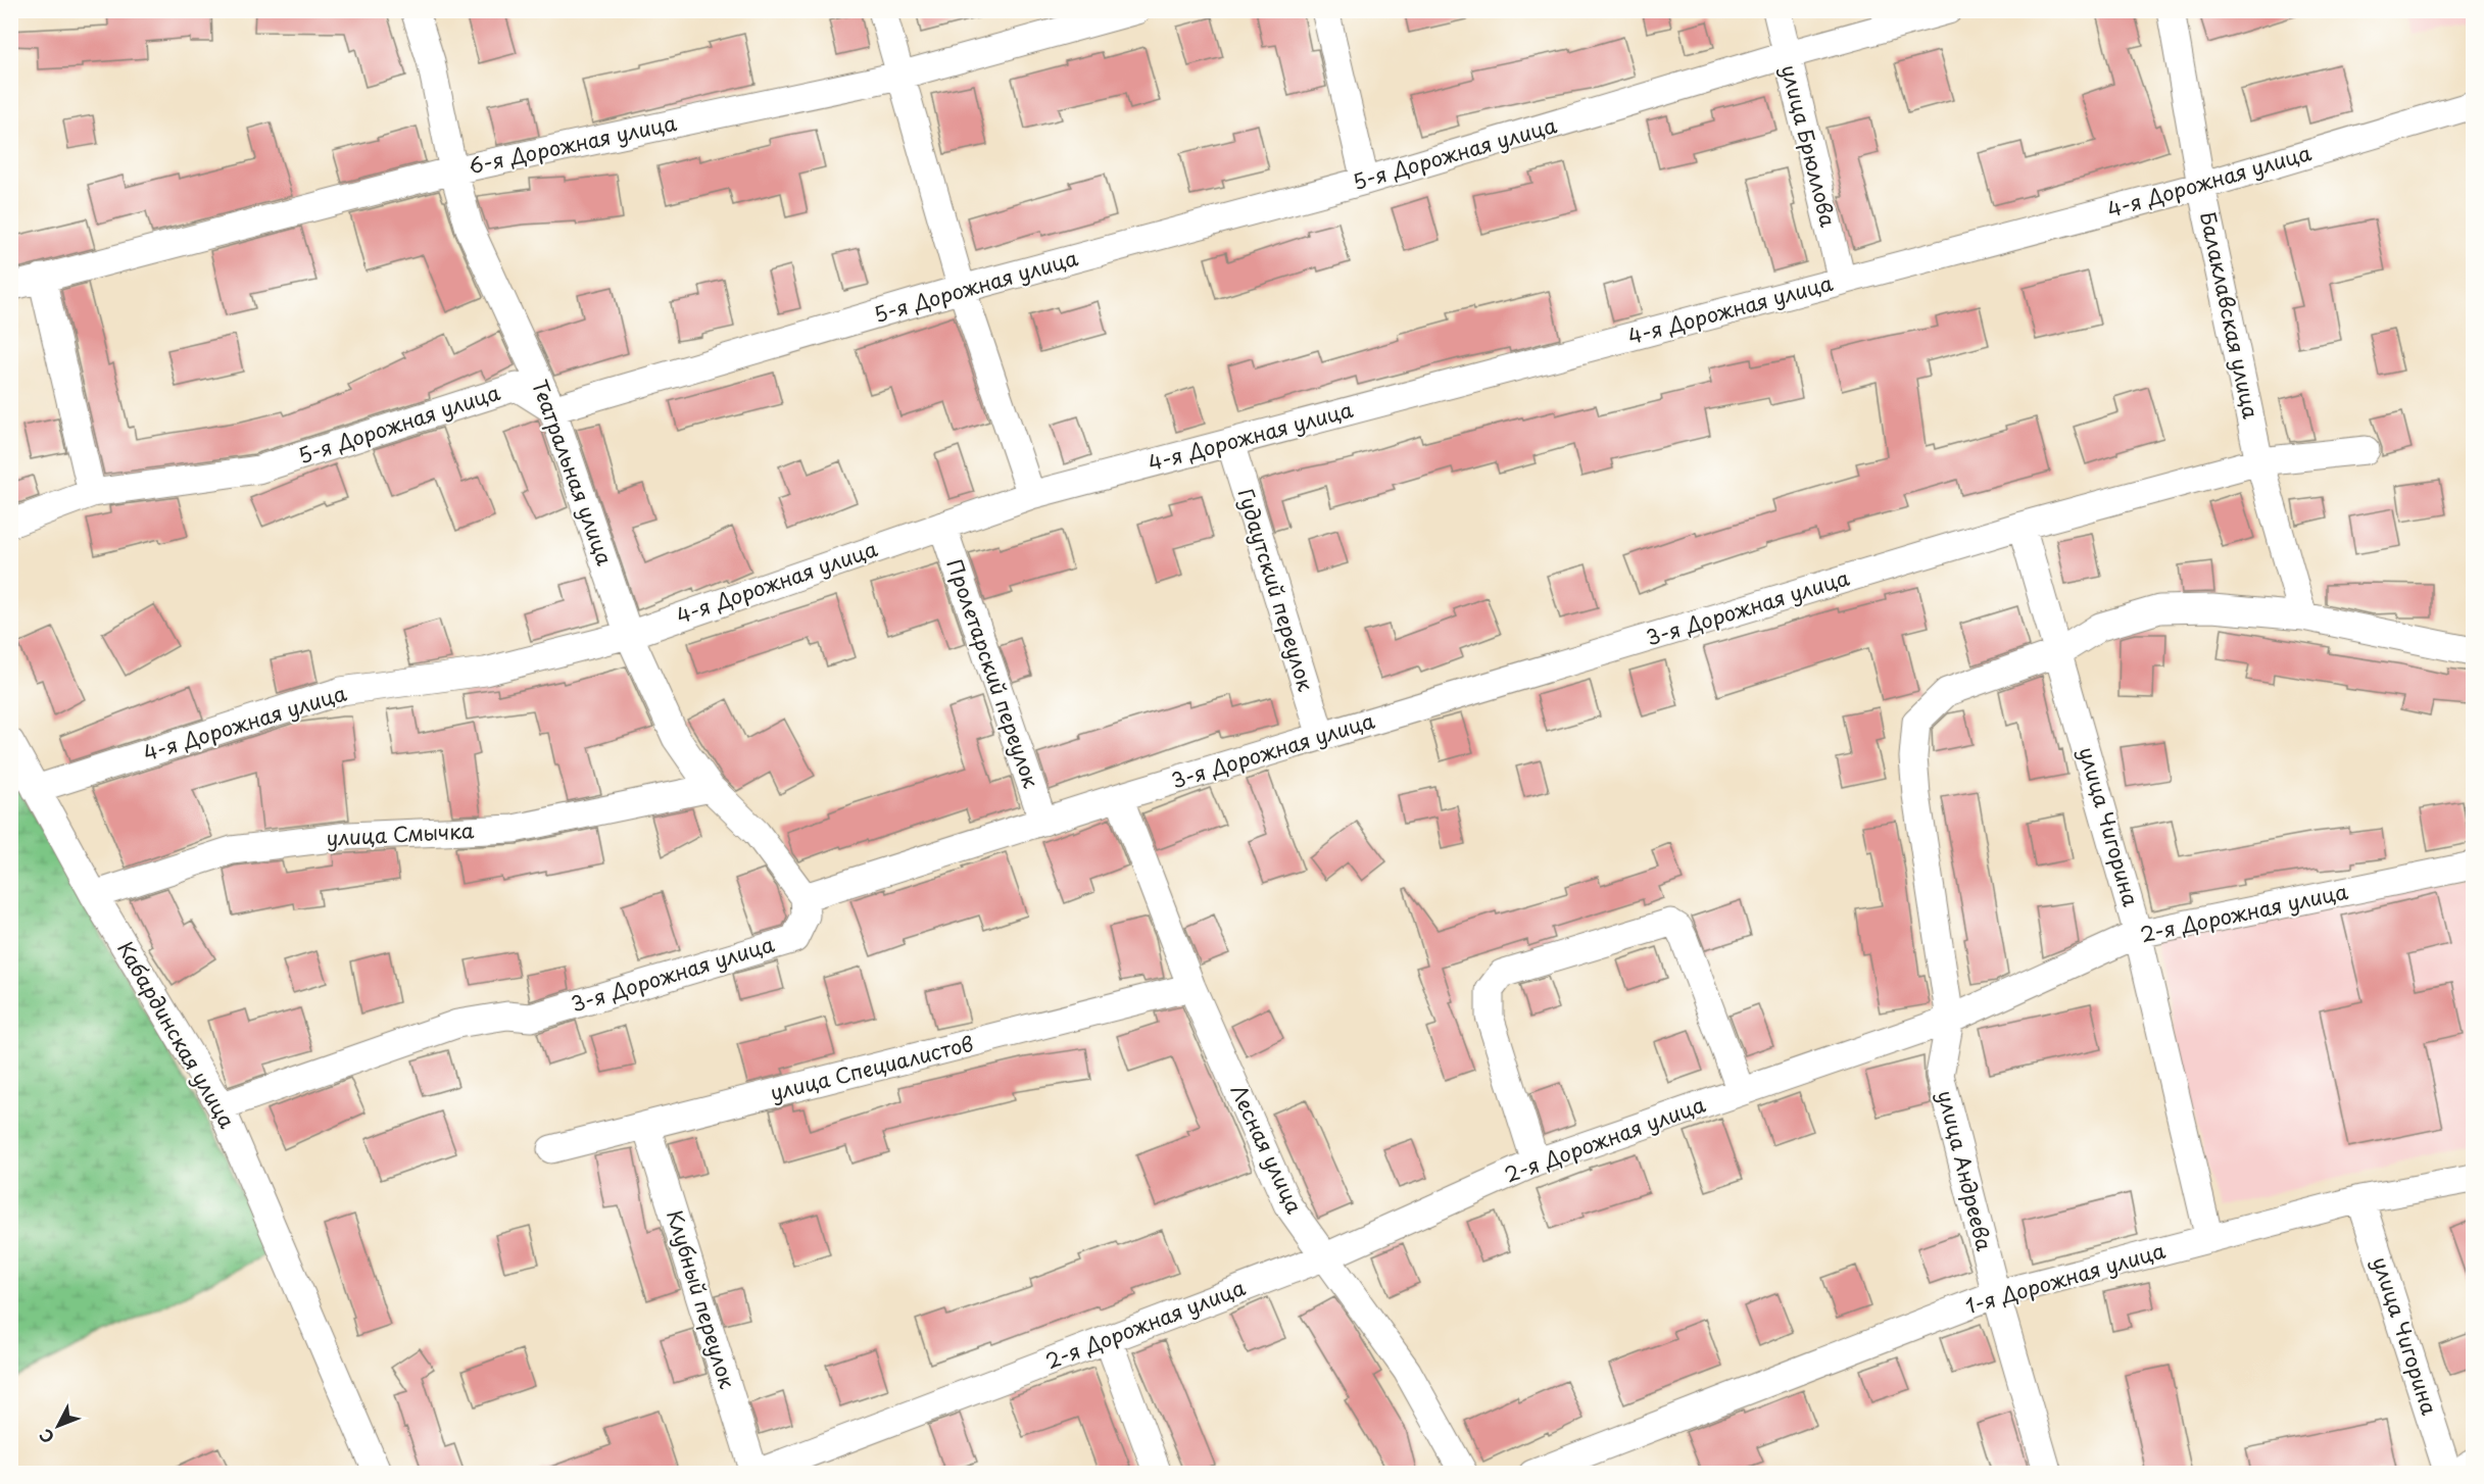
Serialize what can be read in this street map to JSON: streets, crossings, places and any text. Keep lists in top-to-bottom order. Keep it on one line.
{"streets":{"street":["6-я Дорожная улица","улица Брюллова","5-я Дорожная улица","4-я Дорожная улица","Балаклавская улица","Театральная улица","Гудаутский переулок","3-я Дорожная улица","Пролетарский переулок","улица Чигорина","улица Смычка","2-я Дорожная улица","Кабардинская улица","улица Специалистов","Лесная улица","улица Андреева","1-я Дорожная улица","Клубный переулок"]},"crossings":[["6-я Дорожная улица","Театральная улица"],["улица Брюллова","5-я Дорожная улица"],["улица Брюллова","4-я Дорожная улица"],["5-я Дорожная улица","Театральная улица"],["4-я Дорожная улица","Балаклавская улица"],["4-я Дорожная улица","Театральная улица"],["4-я Дорожная улица","Гудаутский переулок"],["4-я Дорожная улица","Пролетарский переулок"],["4-я Дорожная улица","Кабардинская улица"],["Балаклавская улица","3-я Дорожная улица"],["Театральная улица","3-я Дорожная улица"],["Театральная улица","улица Смычка"],["Гудаутский переулок","3-я Дорожная улица"],["3-я Дорожная улица","Пролетарский переулок"],["3-я Дорожная улица","улица Чигорина"],["3-я Дорожная улица","Кабардинская улица"],["3-я Дорожная улица","Лесная улица"],["улица Чигорина","2-я Дорожная улица"],["улица Чигорина","улица Андреева"],["улица Чигорина","1-я Дорожная улица"],["улица Смычка","Кабардинская улица"],["2-я Дорожная улица","Лесная улица"],["2-я Дорожная улица","улица Андреева"],["2-я Дорожная улица","Клубный переулок"],["улица Специалистов","Лесная улица"],["улица Специалистов","Клубный переулок"],["улица Андреева","1-я Дорожная улица"]],"north":"bottom left"}
